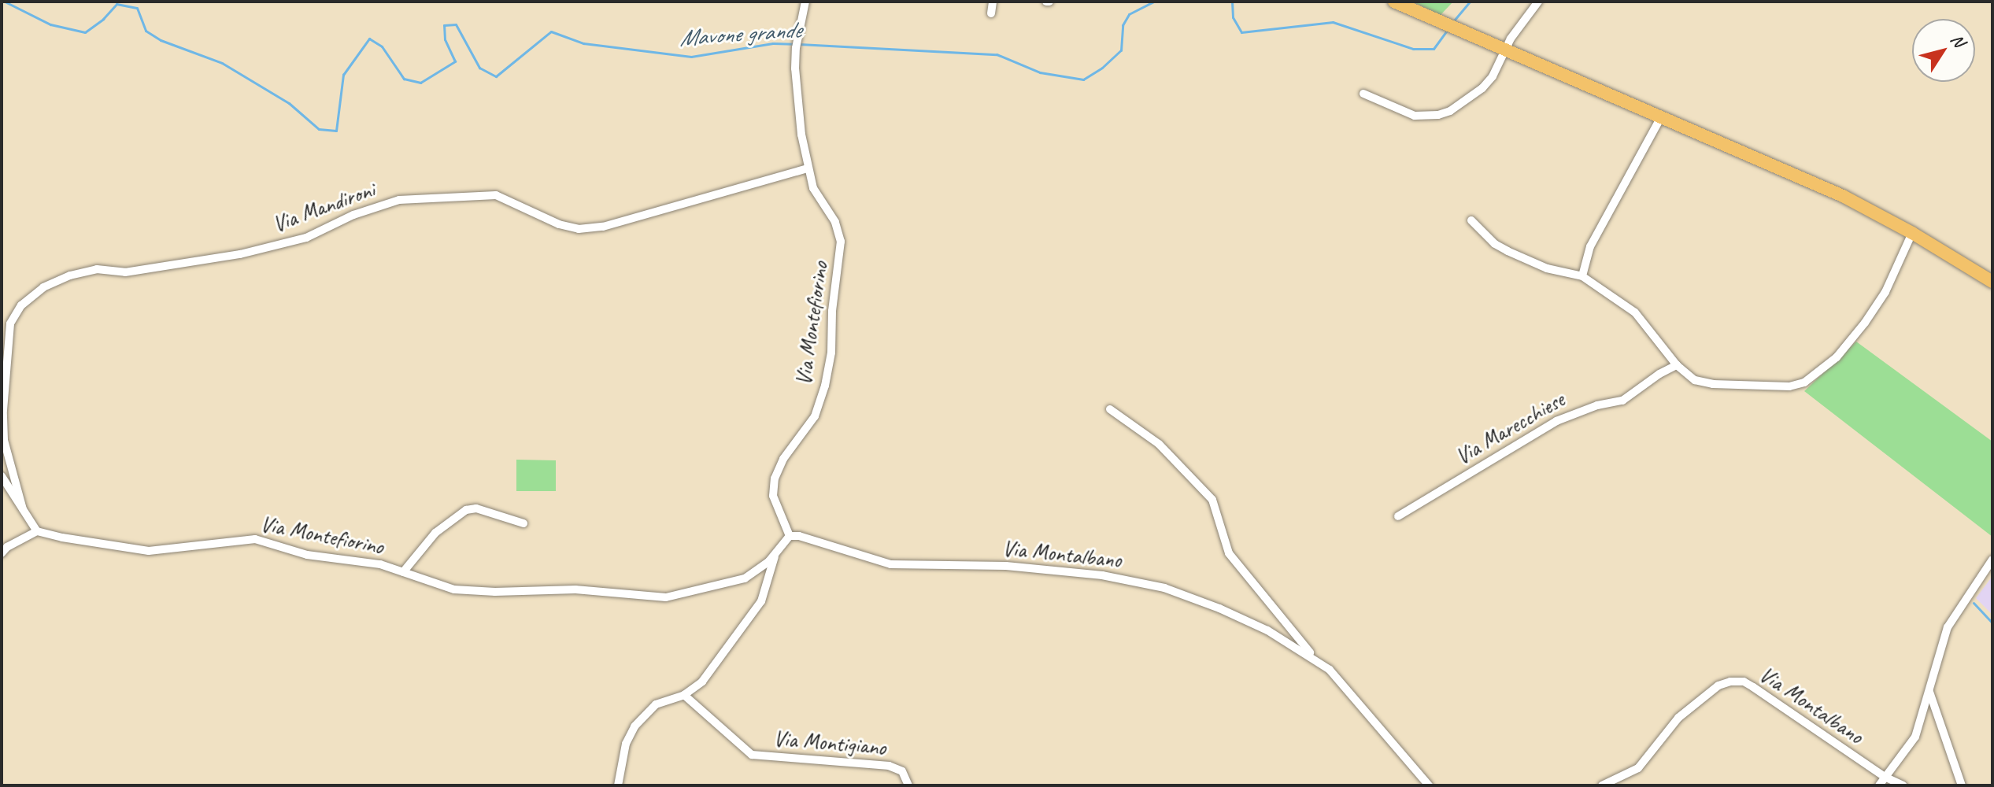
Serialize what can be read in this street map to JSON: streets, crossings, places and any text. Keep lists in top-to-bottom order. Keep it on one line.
{"streets":{"street":["Via Mandironi","Via Montefiorino","Via Marecchiese","Via Montalbano","Via Montigiano"]},"crossings":[["Via Mandironi","Via Montefiorino"],["Via Montefiorino","Via Montalbano"]],"water":["Mavone grande"],"north":"top right"}
